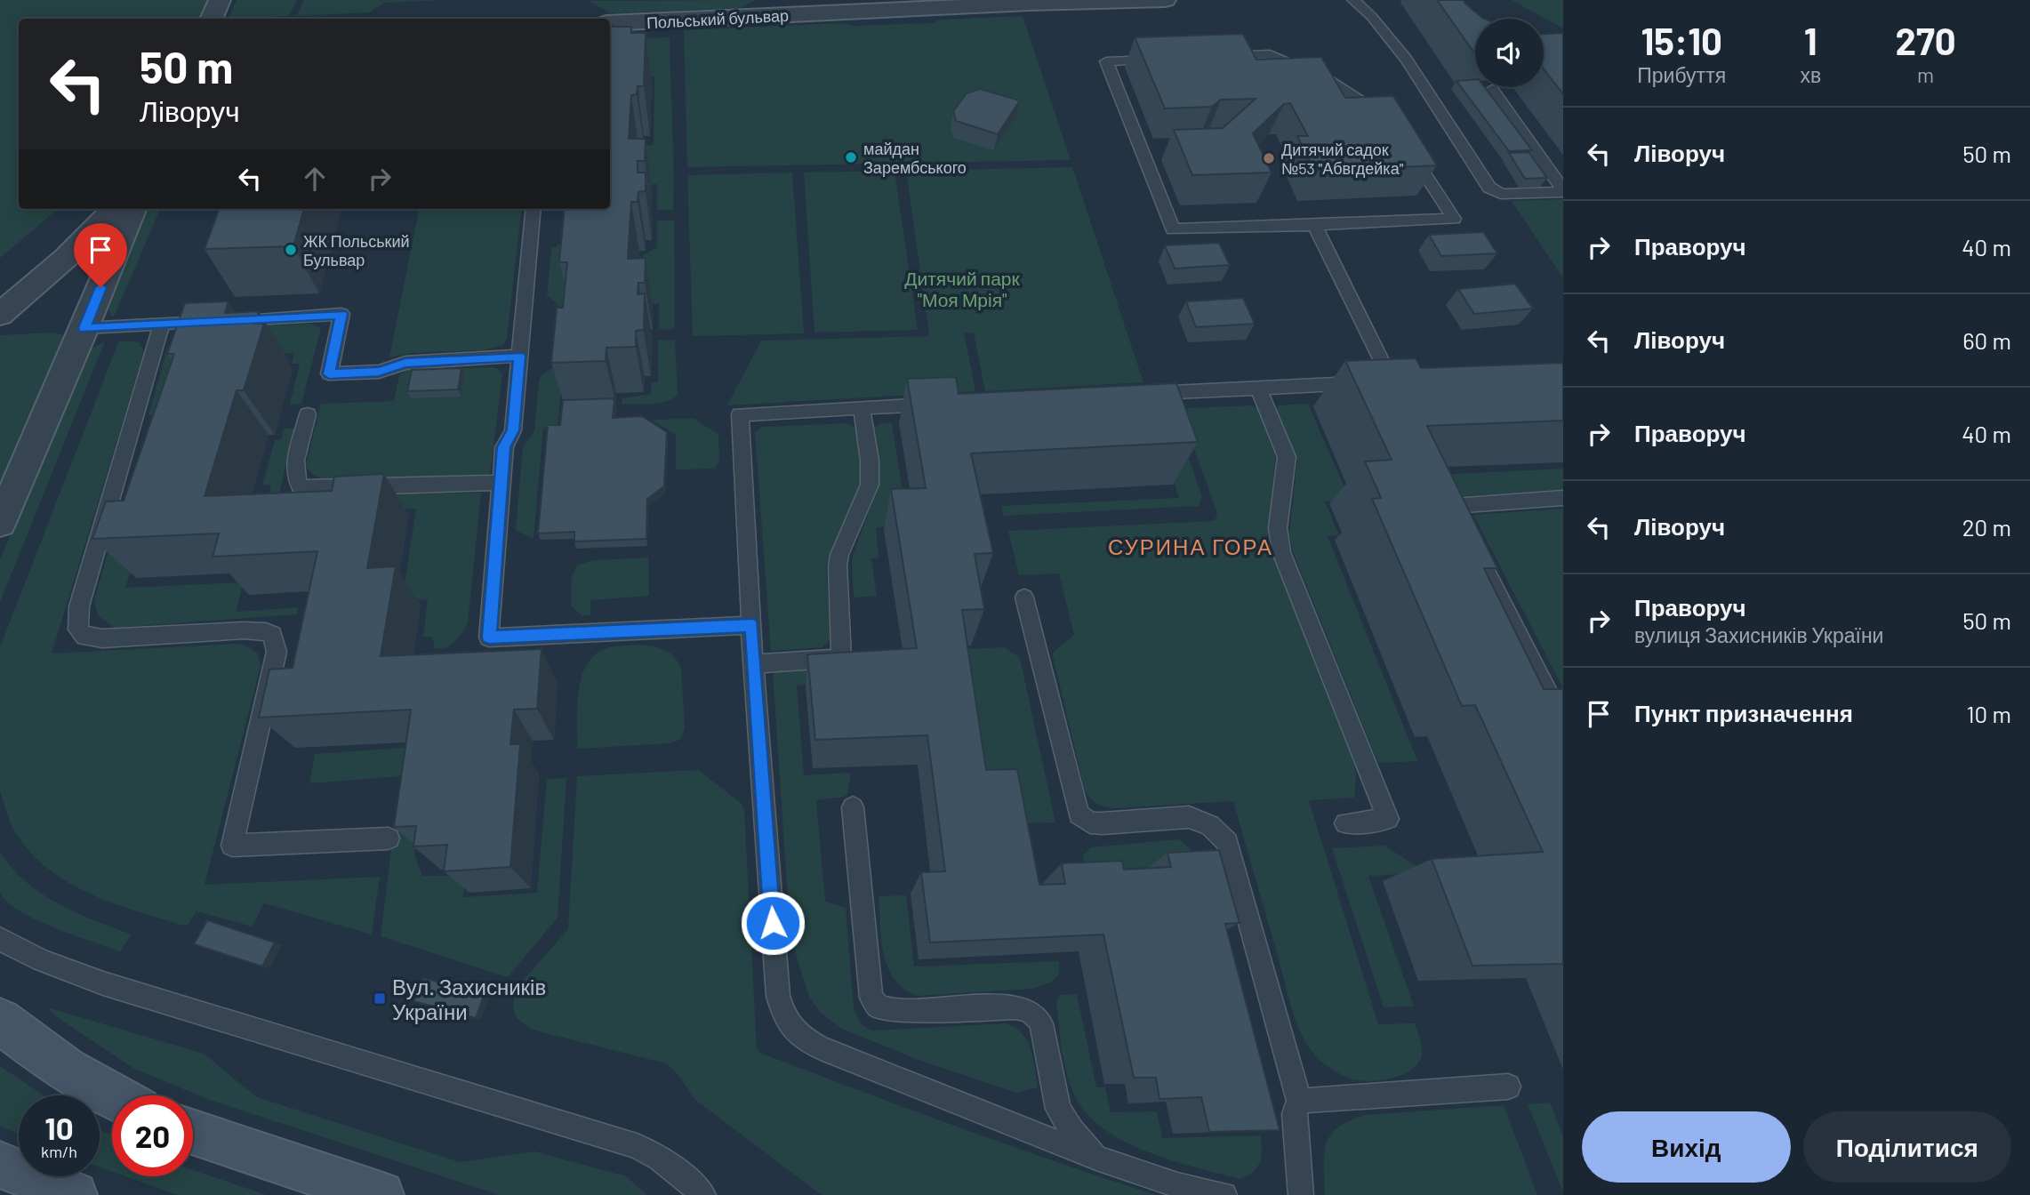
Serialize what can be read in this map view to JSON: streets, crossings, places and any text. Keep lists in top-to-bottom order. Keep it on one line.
{"streets":{"street":["Польський бульвар"]},"districts":["СУРИНА ГОРА"],"parks":["Дитячий парк \"Моя Мрія\""],"places":{"other":["майдан Зарембського","Дитячий садок №53 \"Абвгдейка\"","ЖК Польський Бульвар"],"transit":["Вул. Захисників України"]},"page":{"eta":["15:10","Прибуття","1","хв","270","m"],"turn":["50 m","Ліворуч"],"list":[{"name":"Ліворуч","value":"50 m"},{"name":"Праворуч","value":"40 m"},{"name":"Ліворуч","value":"60 m"},{"name":"Праворуч","value":"40 m"},{"name":"Ліворуч","value":"20 m"},{"name":"Праворуч","note":"вулиця Захисників України","value":"50 m"},{"name":"Пункт призначення","value":"10 m"}],"speed":"10 km/h","limit":"20","buttons":["Вихід","Поділитися"]}}
